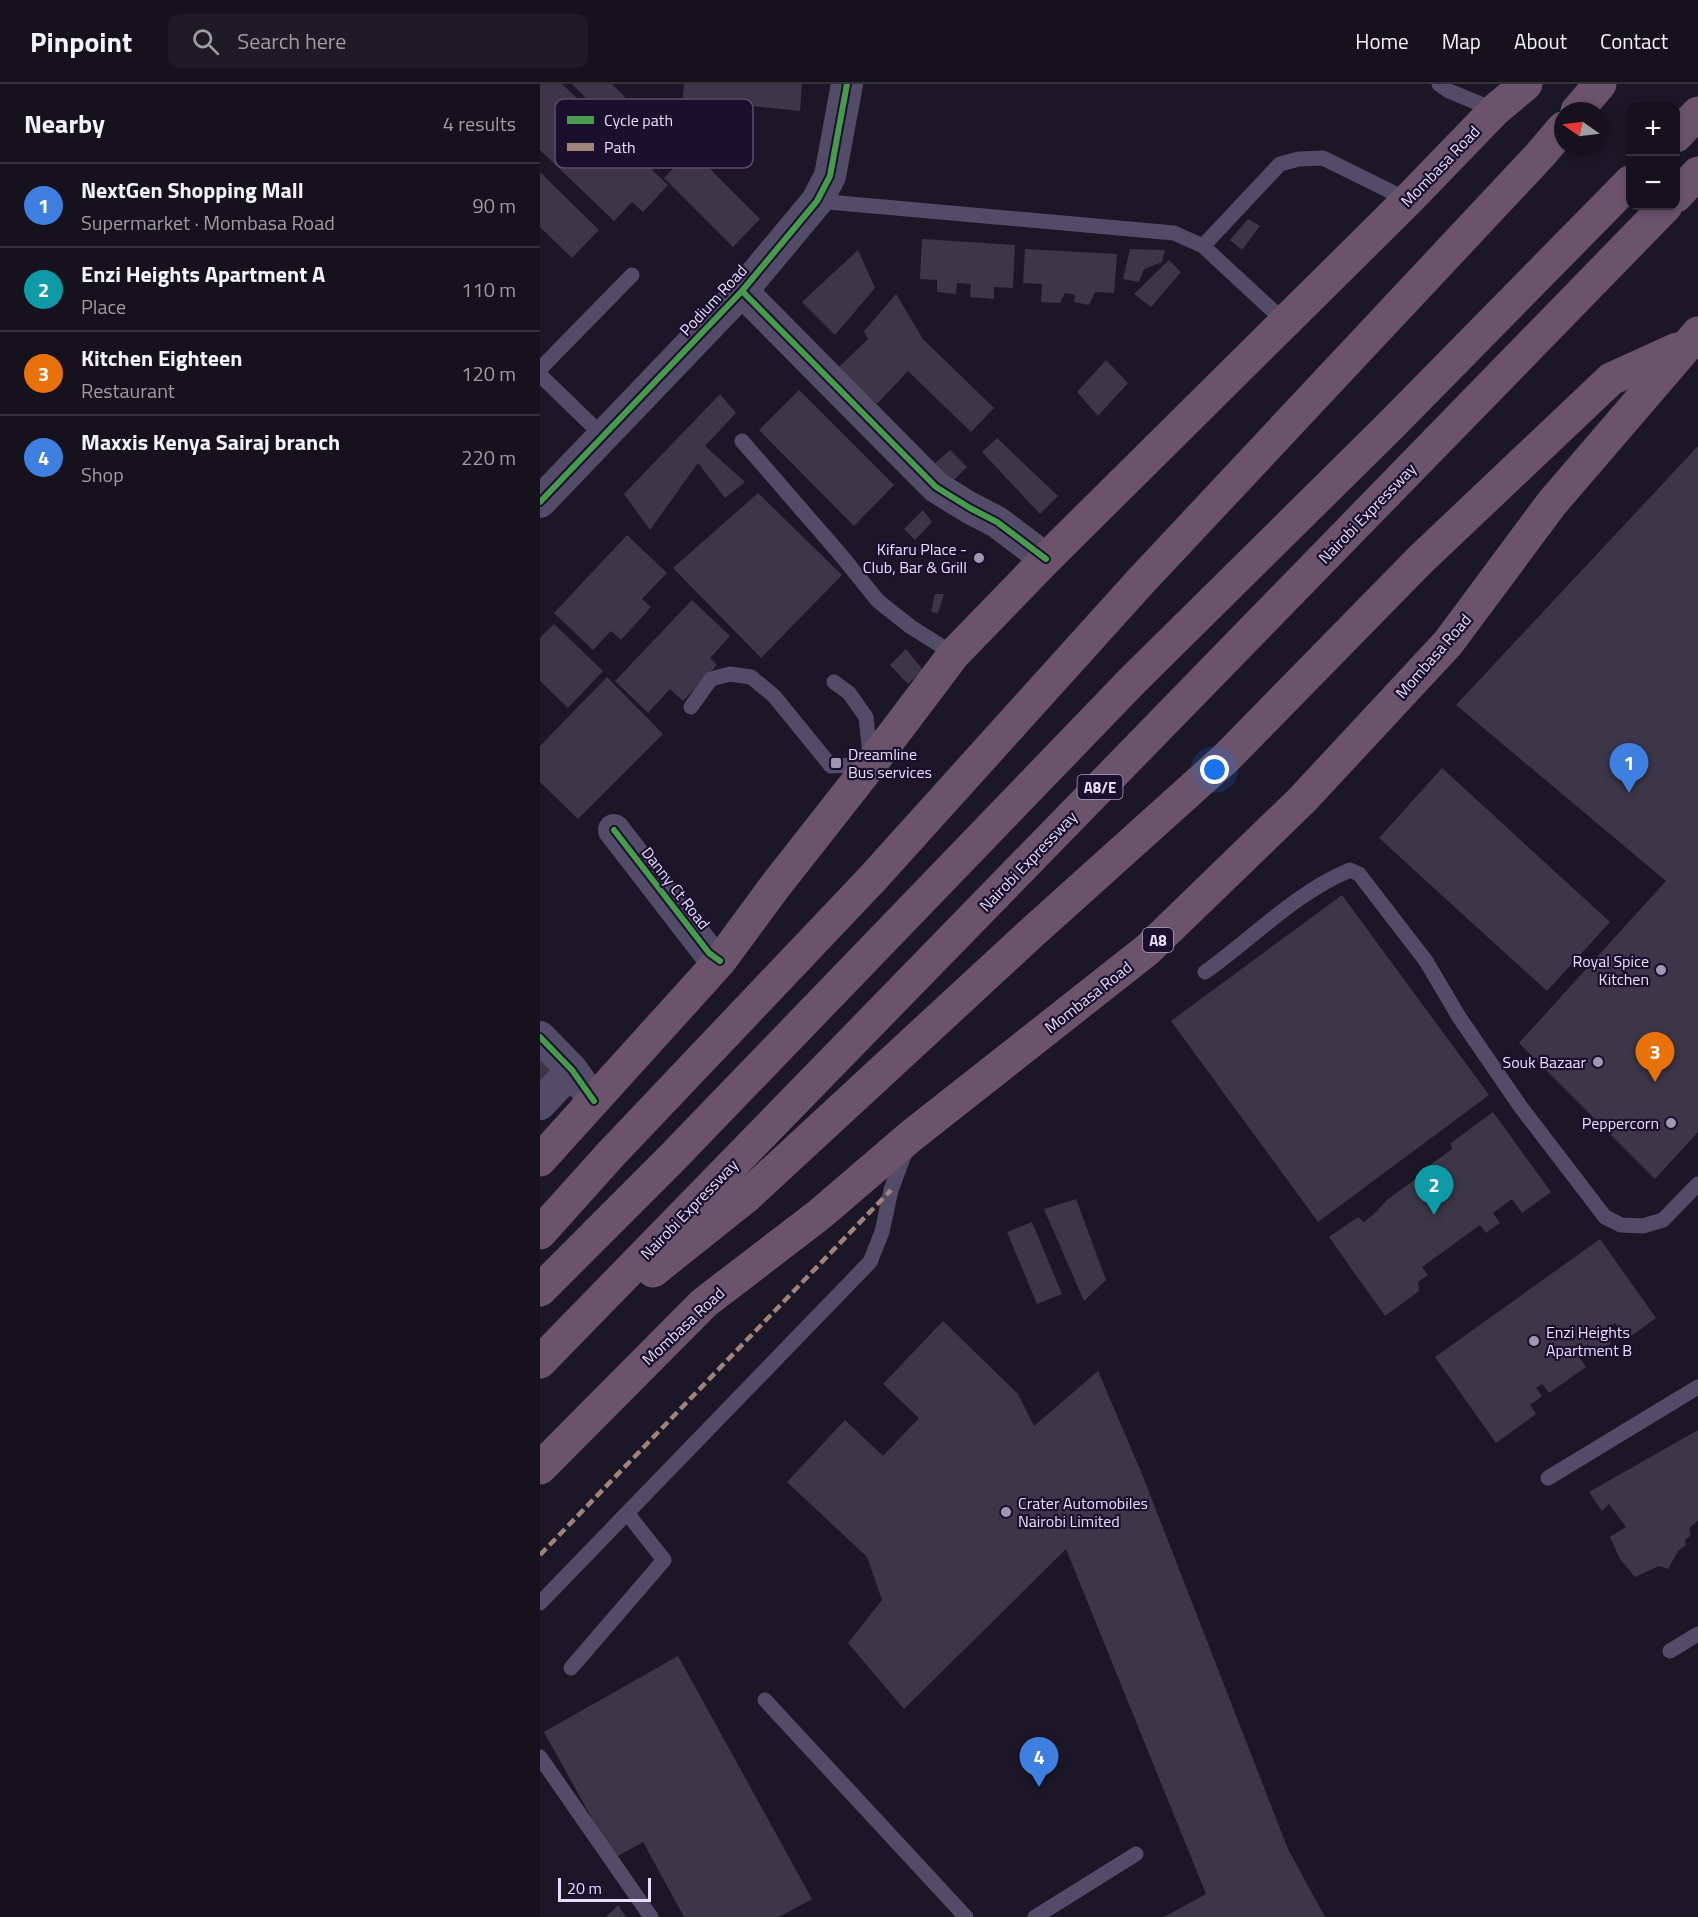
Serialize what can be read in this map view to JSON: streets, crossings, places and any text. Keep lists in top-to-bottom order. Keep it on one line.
{"streets":{"highway":["Mombasa Road","Nairobi Expressway","A8/E","A8"],"street":["Podium Road","Danny Ct Road"]},"crossings":[["Mombasa Road","Danny Ct Road"]],"places":{"other":["Kifaru Place - Club, Bar & Grill","Royal Spice Kitchen","Souk Bazaar","Peppercorn","Enzi Heights Apartment B","Crater Automobiles Nairobi Limited"],"transit":["Dreamline Bus services"]},"legend":["Cycle path","Path"],"scale_bar":"20 m","north":"left","page":{"header":"Pinpoint","search":"Search here","nav":["Home","Map","About","Contact"],"heading":["Nearby","4 results"],"map_buttons":["+","−"],"list":[{"mark":"1","name":"NextGen Shopping Mall","note":"Supermarket · Mombasa Road","value":"90 m"},{"mark":"2","name":"Enzi Heights Apartment A","note":"Place","value":"110 m"},{"mark":"3","name":"Kitchen Eighteen","note":"Restaurant","value":"120 m"},{"mark":"4","name":"Maxxis Kenya Sairaj branch","note":"Shop","value":"220 m"}],"pins":["1","3","2","4"],"scale":"20 m"}}
